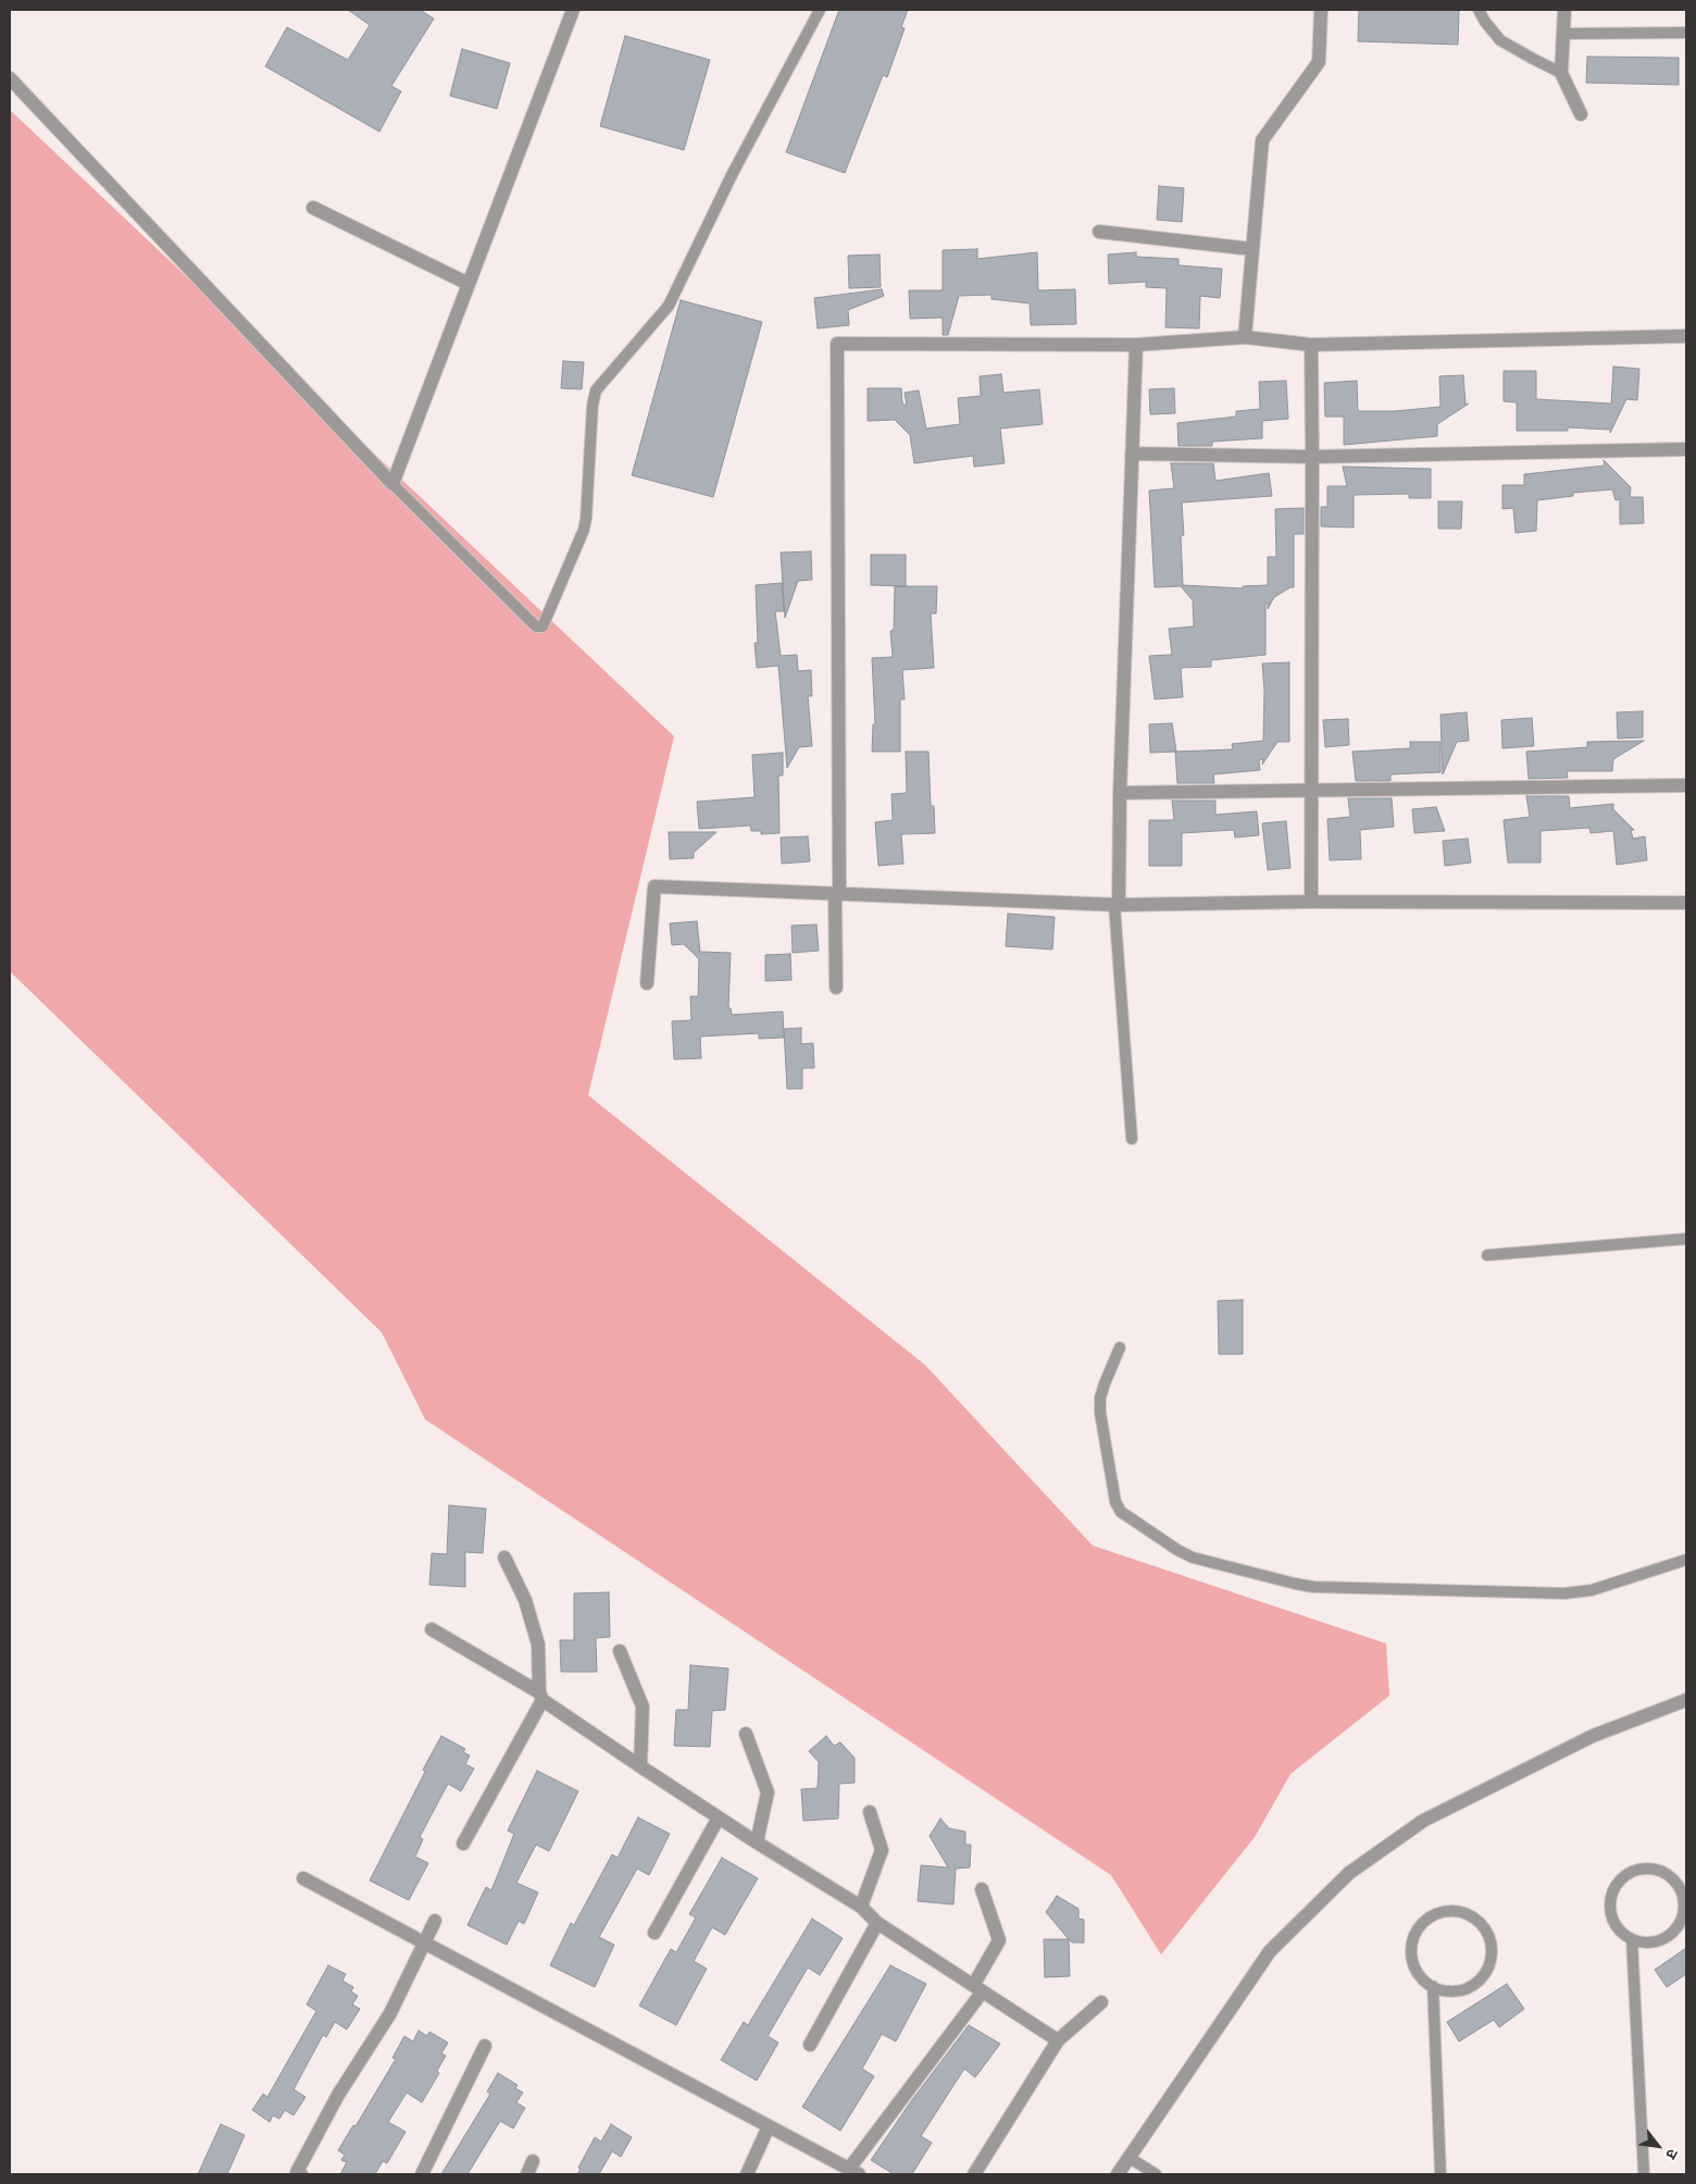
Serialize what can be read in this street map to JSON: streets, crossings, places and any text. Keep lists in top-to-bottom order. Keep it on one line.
{"north":"bottom right"}
